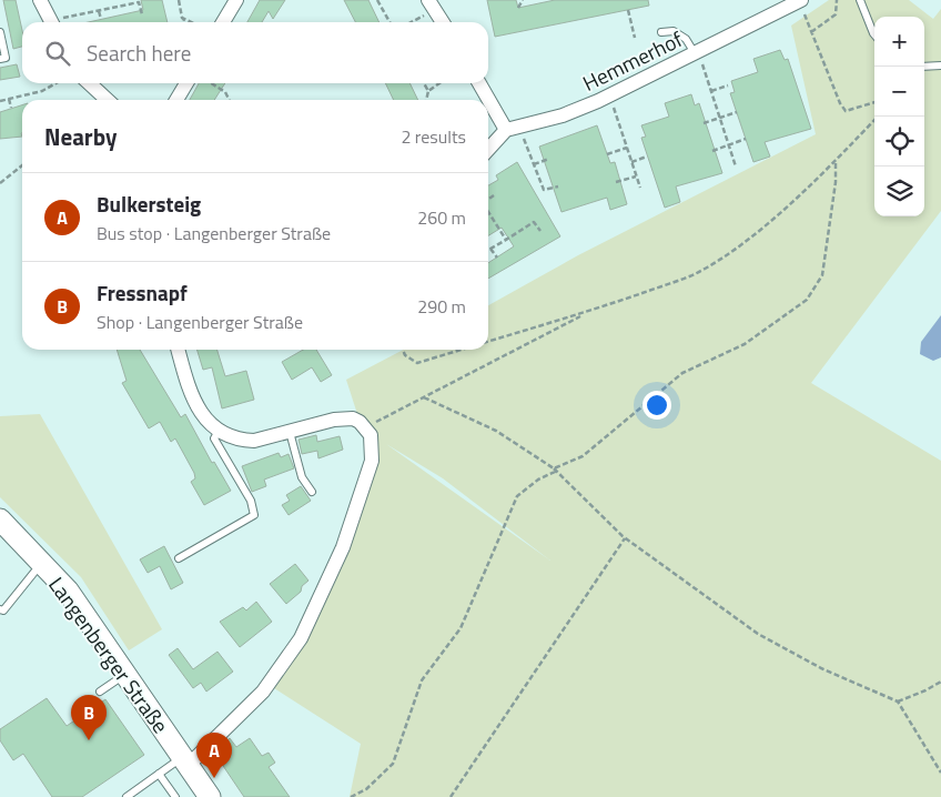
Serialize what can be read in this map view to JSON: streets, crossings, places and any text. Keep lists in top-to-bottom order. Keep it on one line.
{"streets":{"main road":["Langenberger Straße"],"street":["Hemmerhof"]},"page":{"map_buttons":["+","−"],"search":"Search here","heading":["Nearby","2 results"],"list":[{"mark":"A","name":"Bulkersteig","note":"Bus stop · Langenberger Straße","value":"260 m"},{"mark":"B","name":"Fressnapf","note":"Shop · Langenberger Straße","value":"290 m"}],"pins":["B","A"]}}
